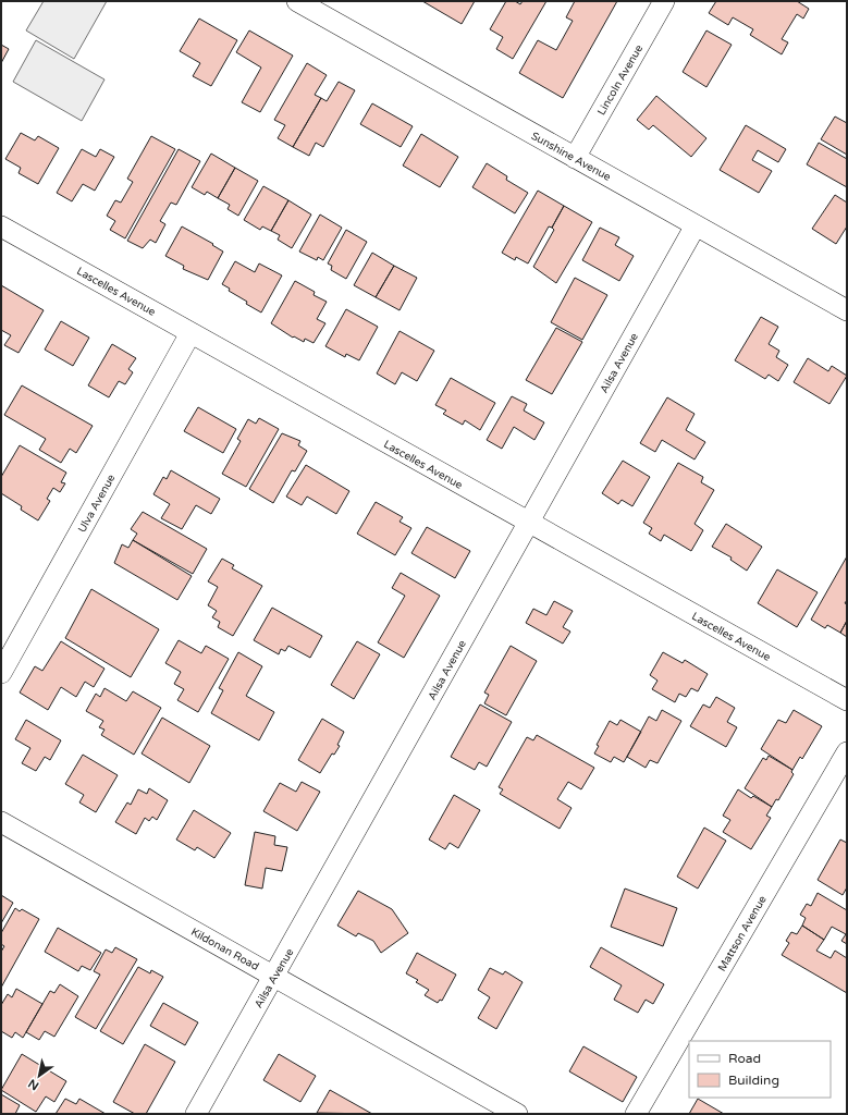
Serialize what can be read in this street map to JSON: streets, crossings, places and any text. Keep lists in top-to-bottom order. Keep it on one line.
{"streets":{"street":["Lincoln Avenue","Sunshine Avenue","Lascelles Avenue","Ailsa Avenue","Ulva Avenue","Mattson Avenue","Kildonan Road"]},"crossings":[["Lincoln Avenue","Sunshine Avenue"],["Sunshine Avenue","Ailsa Avenue"],["Lascelles Avenue","Ailsa Avenue"],["Lascelles Avenue","Ulva Avenue"],["Ailsa Avenue","Kildonan Road"]],"legend":["Road","Building"],"north":"bottom left"}
